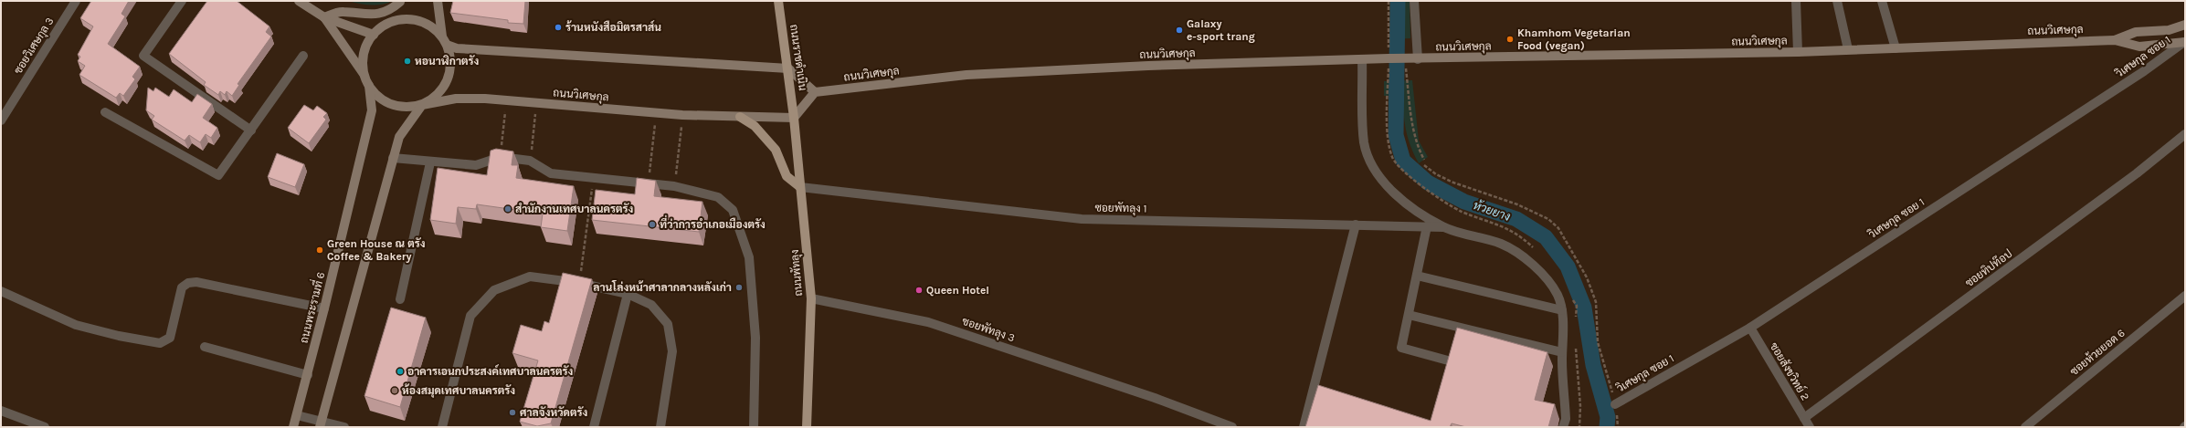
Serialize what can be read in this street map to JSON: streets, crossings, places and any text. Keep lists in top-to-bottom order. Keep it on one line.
{"streets":{"main road":["ถนนวิเศษกุล","ถนนราชดำเนิน","ถนนพัทลุง","ถนนพระรามที่ 6"],"street":["ซอยวิเศษกุล 3","วิเศษกุล ซอย 1","ซอยพัทลุง 1","ซอยทิปท๊อป","ซอยพัทลุง 3","ซอยห้วยยอด 6","ซอยสังขวิทย์ 2"]},"crossings":[["ถนนวิเศษกุล","วิเศษกุล ซอย 1"],["ถนนวิเศษกุล","ถนนราชดำเนิน"],["ถนนวิเศษกุล","ถนนพัทลุง"],["ถนนวิเศษกุล","ถนนพระรามที่ 6"],["วิเศษกุล ซอย 1","ซอยสังขวิทย์ 2"],["ถนนราชดำเนิน","ถนนพัทลุง"],["ซอยพัทลุง 1","ถนนพัทลุง"],["ซอยทิปท๊อป","ซอยสังขวิทย์ 2"],["ถนนพัทลุง","ซอยพัทลุง 3"]],"water":["ห้วยยาง"],"places":["ร้านหนังสือมิตรสาส์น","Galaxy e-sport trang","Khamhom Vegetarian Food (vegan)","หอนาฬิกาตรัง","สำนักงานเทศบาลนครตรัง","ที่ว่าการอำเภอเมืองตรัง","Green House ณ ตรัง Coffee & Bakery","ลานโล่งหน้าศาลากลางหลังเก่า","Queen Hotel","อาคารเอนกประสงค์เทศบาลนครตรัง","ห้องสมุดเทศบาลนครตรัง","ศาลจังหวัดตรัง"]}
